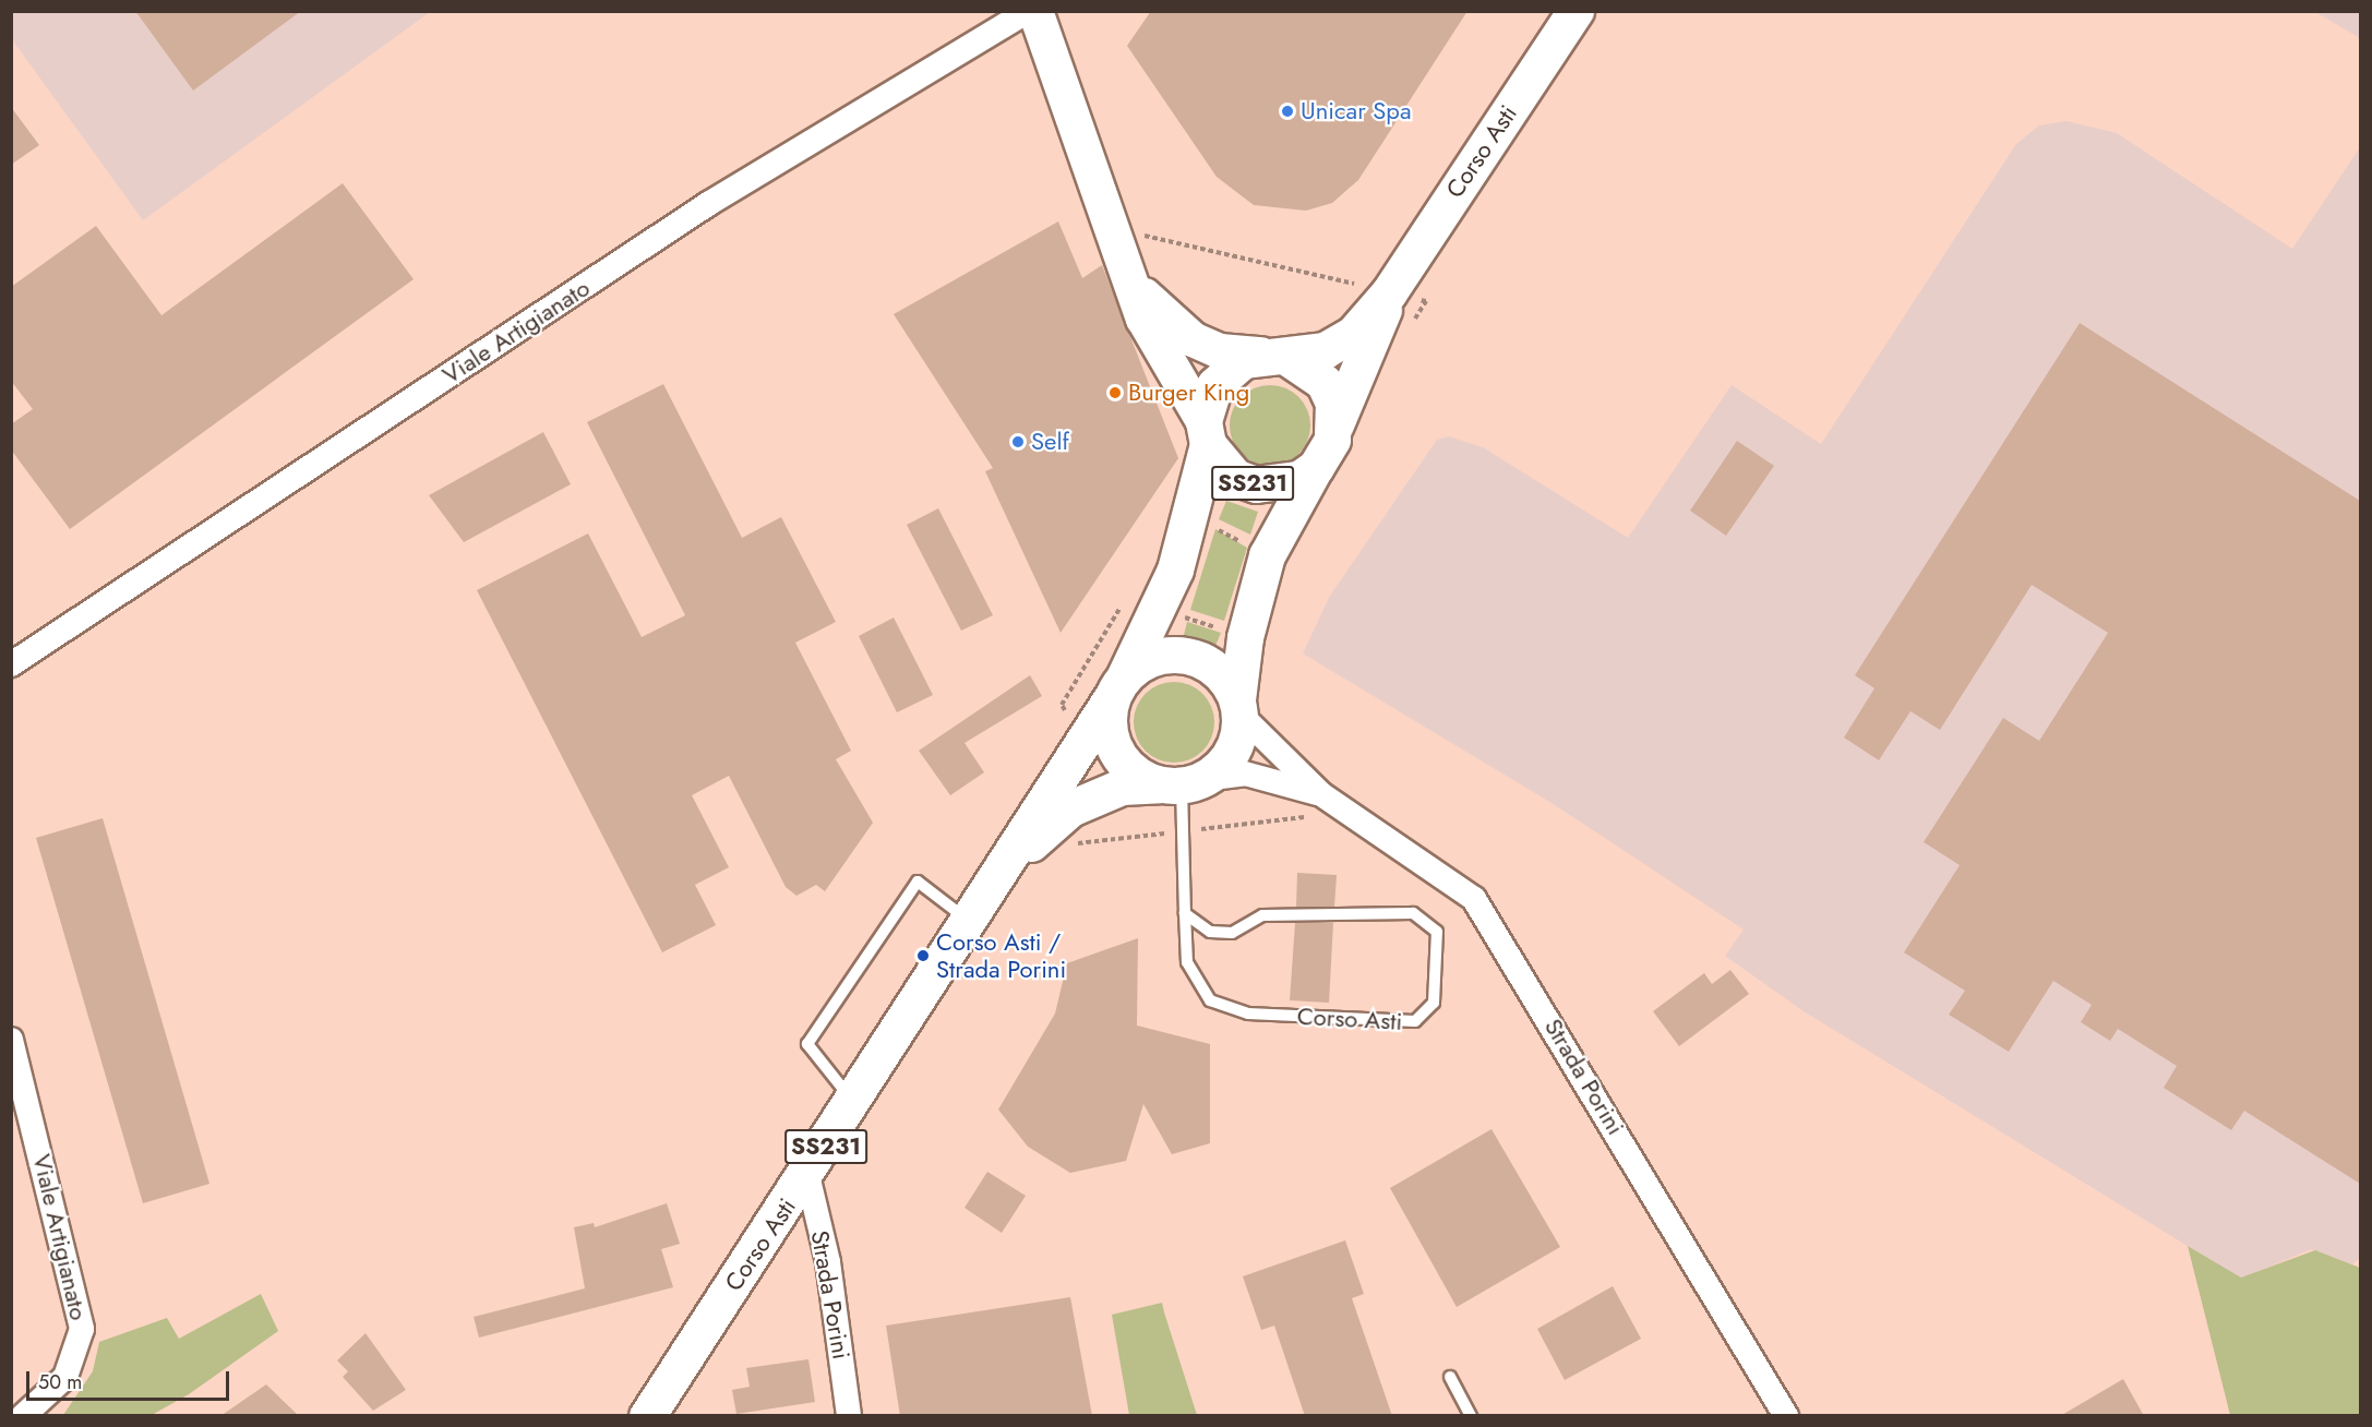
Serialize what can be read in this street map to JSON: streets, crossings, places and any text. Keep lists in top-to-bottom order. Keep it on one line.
{"streets":{"main road":["Corso Asti","SS231"],"street":["Viale Artigianato","Strada Porini"]},"crossings":[["Corso Asti","SS231"],["Corso Asti","Strada Porini"],["SS231","Strada Porini"]],"places":["Unicar Spa","Burger King","Self","Corso Asti / Strada Porini"],"scale_bar":"50 m"}
